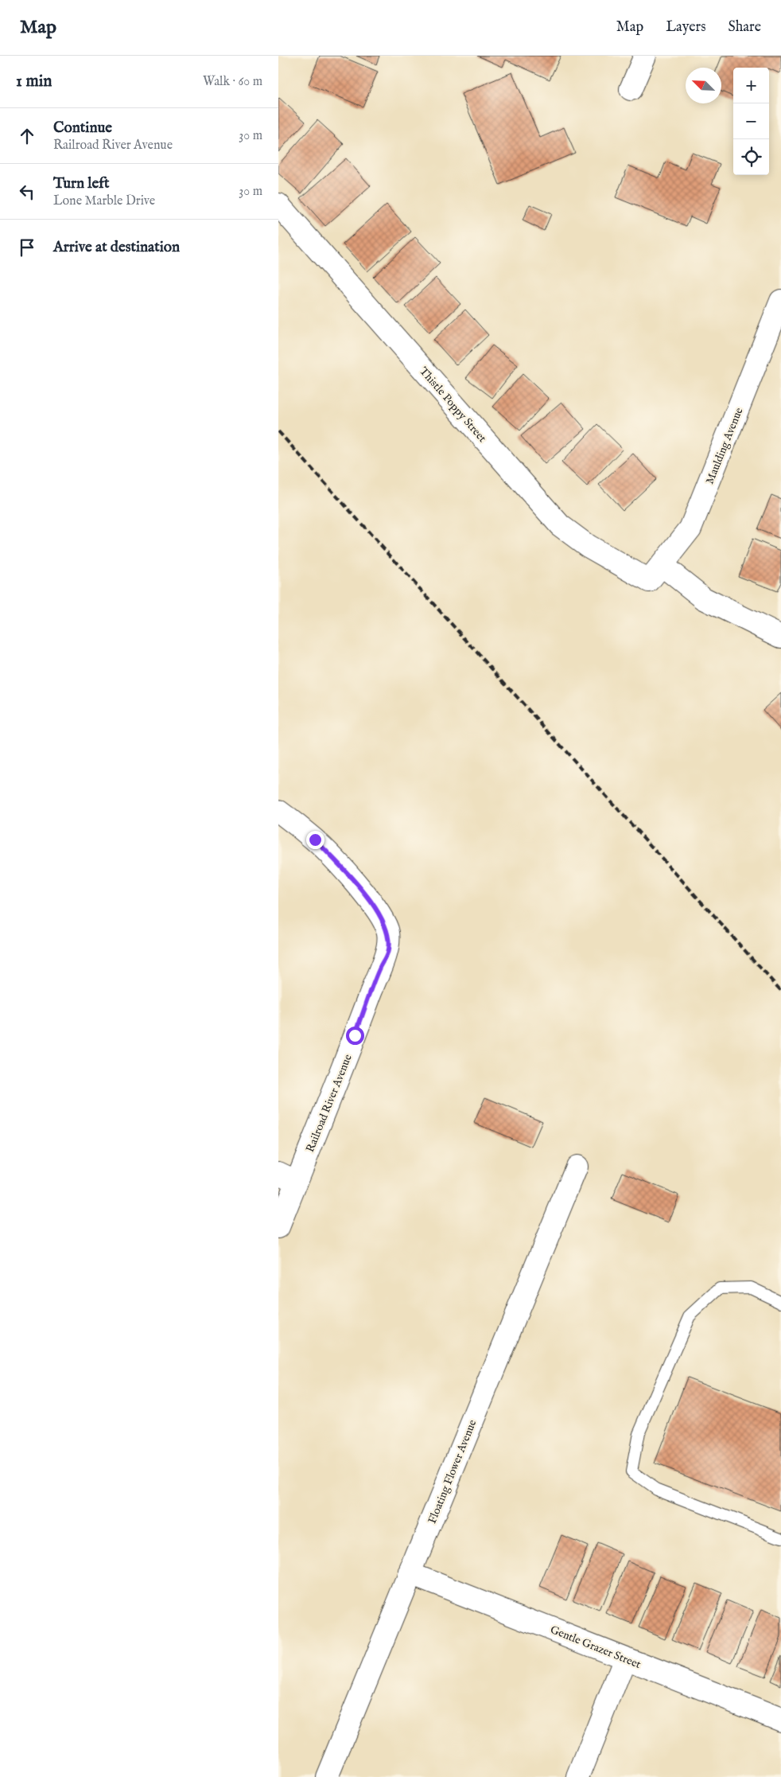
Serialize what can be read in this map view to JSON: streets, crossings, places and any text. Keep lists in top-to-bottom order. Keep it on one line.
{"streets":{"street":["Thistle Poppy Street","Maulding Avenue","Railroad River Avenue","Floating Flower Avenue","Gentle Grazer Street"]},"crossings":[["Thistle Poppy Street","Maulding Avenue"],["Floating Flower Avenue","Gentle Grazer Street"]],"north":"top left","page":{"header":"Map","nav":["Map","Layers","Share"],"heading":["1 min","Walk · 60 m"],"map_buttons":["+","−"],"list":[["Continue","Railroad River Avenue","30 m"],["Turn left","Lone Marble Drive","30 m"],"Arrive at destination"]}}
